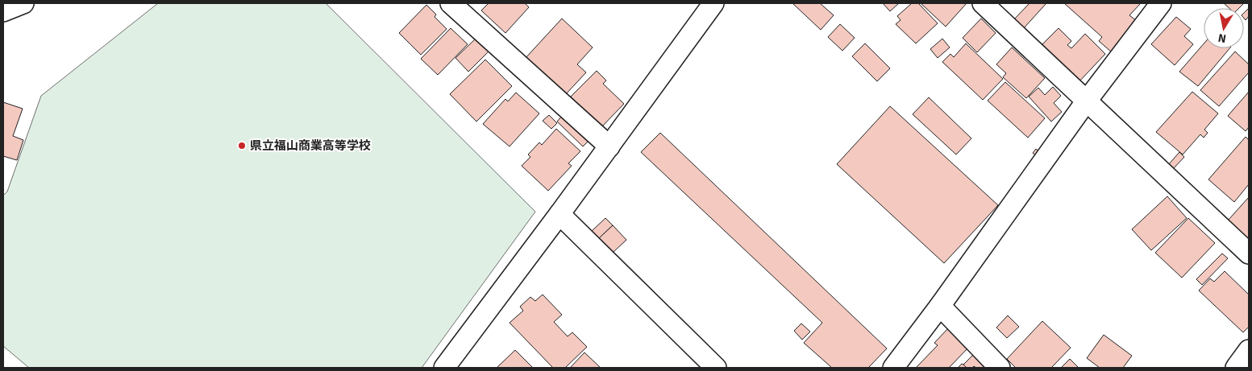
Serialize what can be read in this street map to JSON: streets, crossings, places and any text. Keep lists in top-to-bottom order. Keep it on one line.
{"places":["県立福山商業高等学校"],"north":"bottom"}
